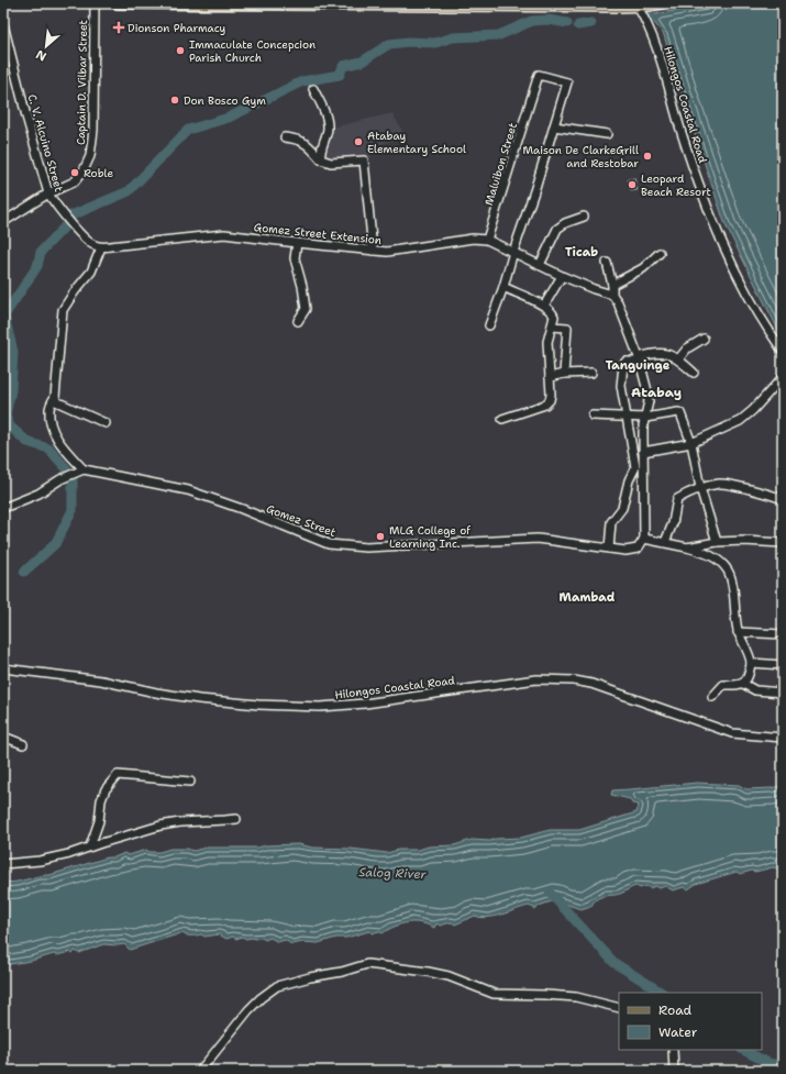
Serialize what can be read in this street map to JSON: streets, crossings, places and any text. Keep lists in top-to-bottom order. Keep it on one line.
{"streets":{"street":["Captain D. Vilbar Street","Hilongos Coastal Road","C. V. Alcuino Street","Maluibon Street","Gomez Street Extension","Gomez Street"]},"crossings":[["Captain D. Vilbar Street","C. V. Alcuino Street"],["C. V. Alcuino Street","Gomez Street Extension"],["Maluibon Street","Gomez Street Extension"]],"districts":["Ticab","Tanguinge","Atabay","Mambad"],"water":["Salog River"],"places":{"health":["Dionson Pharmacy"],"other":["Immaculate Concepcion Parish Church","Don Bosco Gym","Atabay Elementary School","Maison De ClarkeGrill and Restobar","Roble","Leopard Beach Resort","MLG College of Learning Inc."]},"legend":["Road","Water"],"north":"bottom left"}
